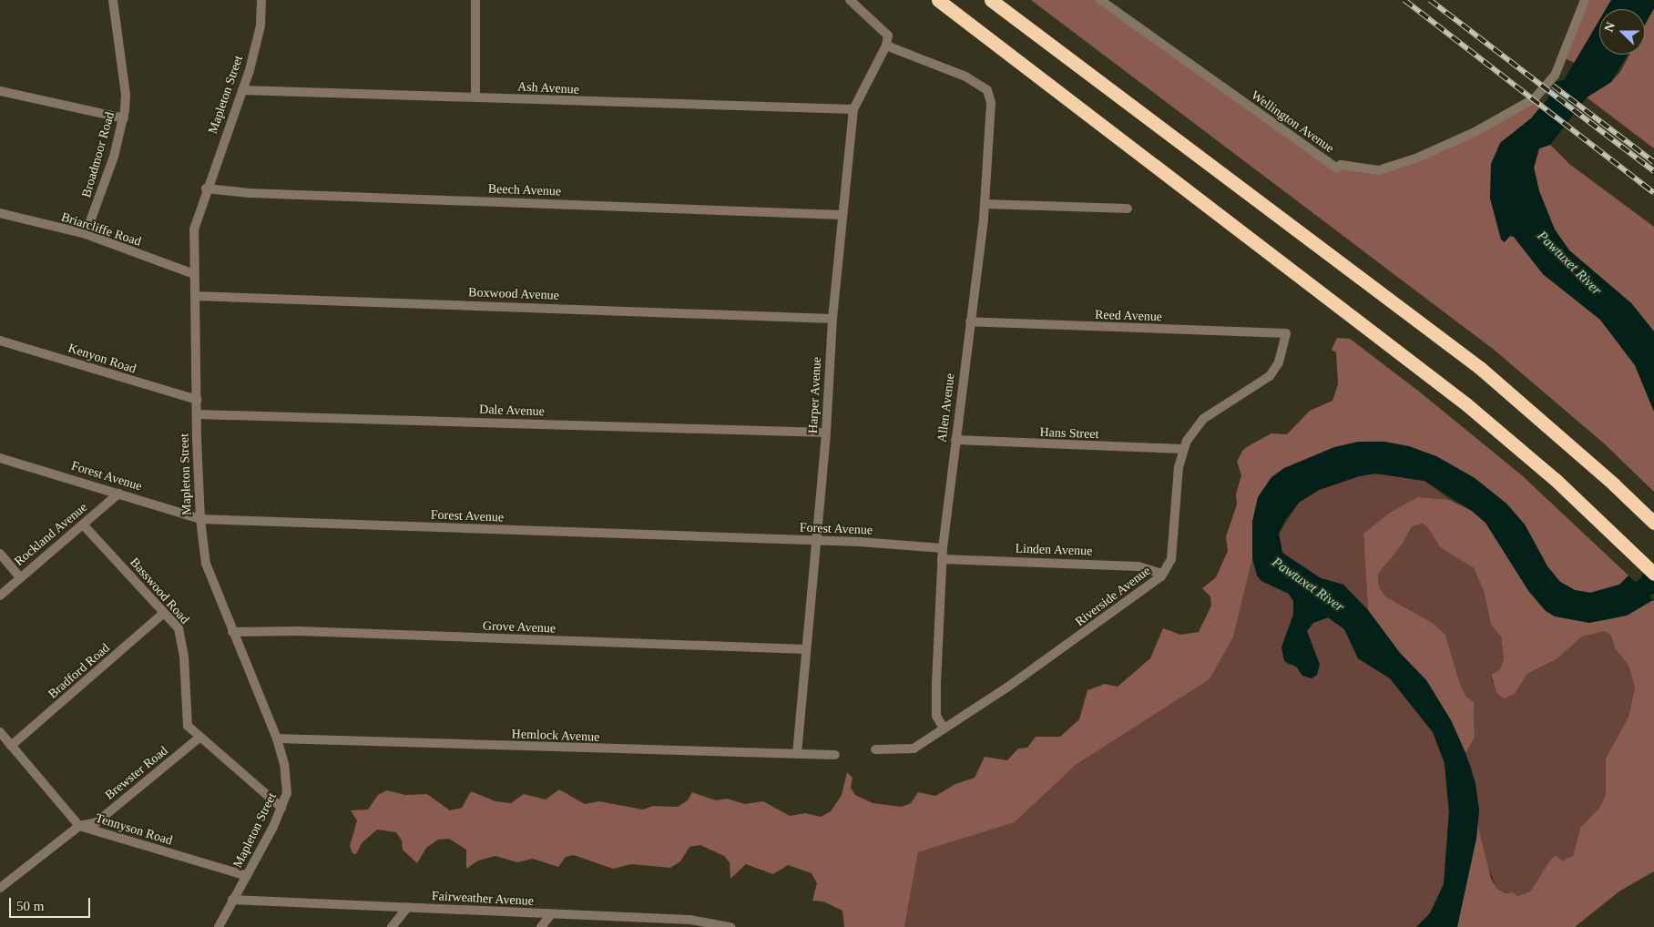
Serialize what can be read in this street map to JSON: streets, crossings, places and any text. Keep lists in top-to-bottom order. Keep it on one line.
{"streets":{"street":["Ash Avenue","Mapleton Street","Wellington Avenue","Broadmoor Road","Beech Avenue","Briarcliffe Road","Boxwood Avenue","Reed Avenue","Kenyon Road","Harper Avenue","Allen Avenue","Dale Avenue","Hans Street","Forest Avenue","Rockland Avenue","Linden Avenue","Basswood Road","Riverside Avenue","Grove Avenue","Bradford Road","Hemlock Avenue","Brewster Road","Tennyson Road","Fairweather Avenue"]},"crossings":[["Ash Avenue","Mapleton Street"],["Ash Avenue","Harper Avenue"],["Mapleton Street","Beech Avenue"],["Mapleton Street","Briarcliffe Road"],["Mapleton Street","Boxwood Avenue"],["Mapleton Street","Kenyon Road"],["Mapleton Street","Dale Avenue"],["Mapleton Street","Forest Avenue"],["Mapleton Street","Basswood Road"],["Mapleton Street","Grove Avenue"],["Mapleton Street","Hemlock Avenue"],["Mapleton Street","Tennyson Road"],["Mapleton Street","Fairweather Avenue"],["Broadmoor Road","Briarcliffe Road"],["Beech Avenue","Harper Avenue"],["Boxwood Avenue","Harper Avenue"],["Reed Avenue","Allen Avenue"],["Reed Avenue","Riverside Avenue"],["Harper Avenue","Allen Avenue"],["Harper Avenue","Dale Avenue"],["Harper Avenue","Forest Avenue"],["Harper Avenue","Grove Avenue"],["Harper Avenue","Hemlock Avenue"],["Allen Avenue","Hans Street"],["Allen Avenue","Forest Avenue"],["Allen Avenue","Linden Avenue"],["Allen Avenue","Riverside Avenue"],["Hans Street","Riverside Avenue"],["Forest Avenue","Rockland Avenue"],["Rockland Avenue","Basswood Road"],["Linden Avenue","Riverside Avenue"],["Basswood Road","Bradford Road"],["Basswood Road","Brewster Road"],["Bradford Road","Tennyson Road"],["Brewster Road","Tennyson Road"]],"water":["Pawtuxet River"],"scale_bar":"50 m","north":"left"}
